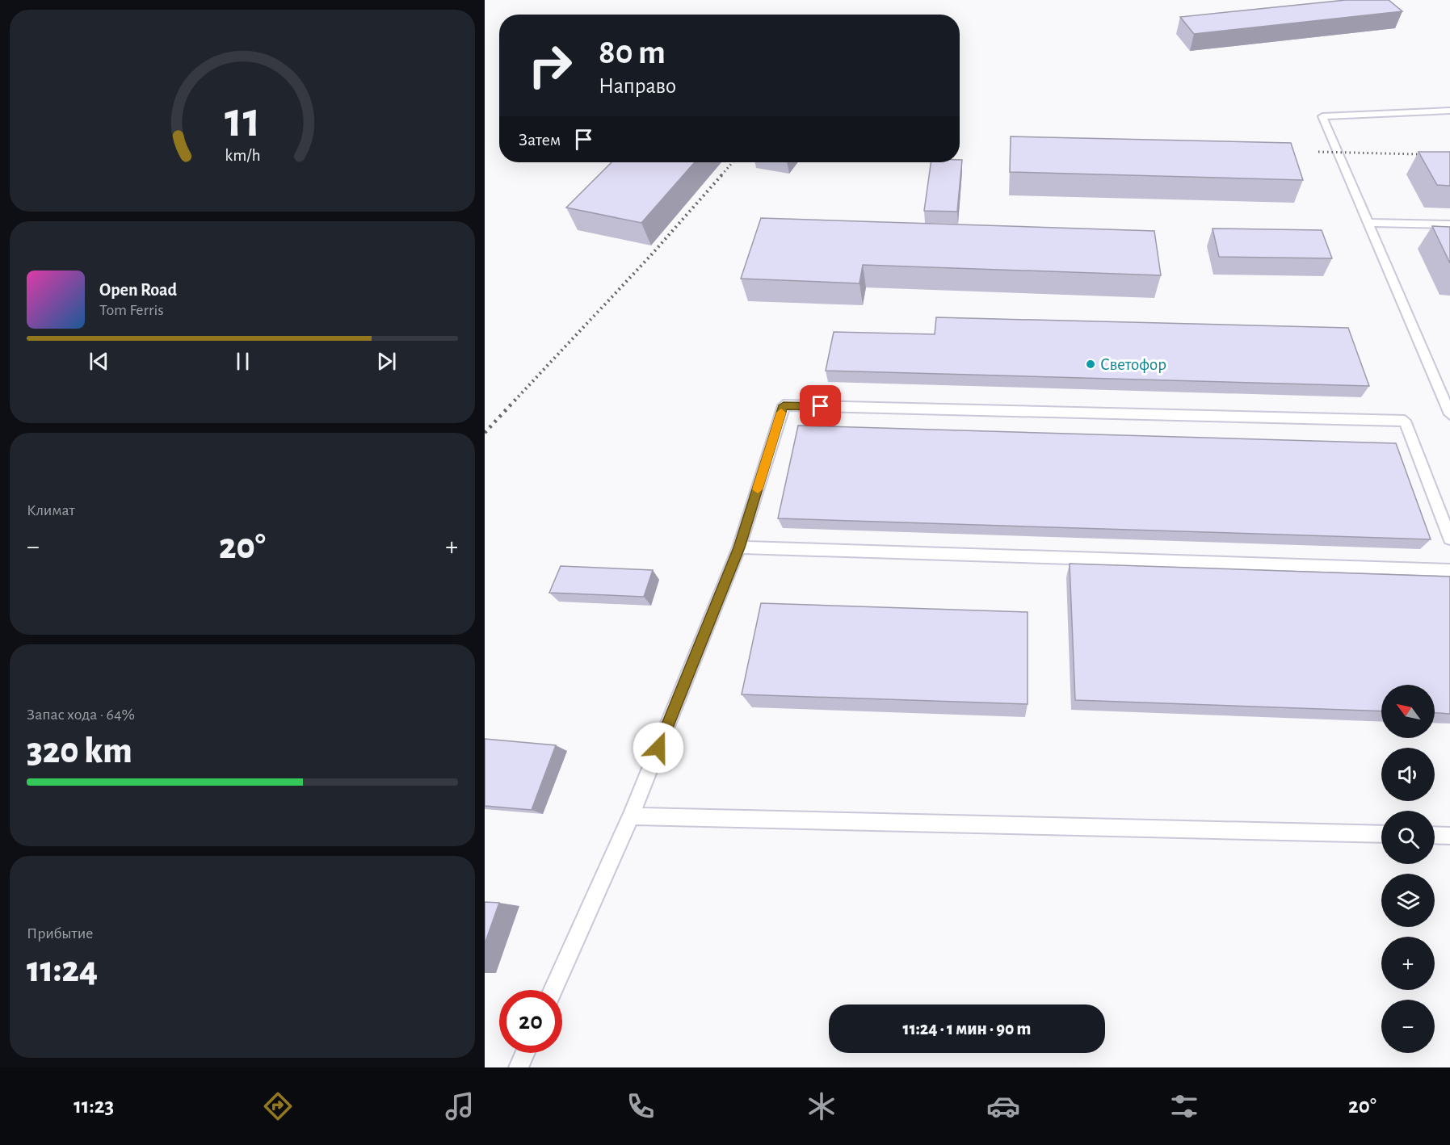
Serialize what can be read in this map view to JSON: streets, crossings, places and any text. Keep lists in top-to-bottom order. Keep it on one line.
{"places":["Светофор"],"north":"top left","page":{"turn":["80 m","Направо"],"then":"Затем","song":["Open Road","Tom Ferris"],"tile":["Климат",["Запас хода · 64%","320 km"],["Прибытие","11:24"]],"heat":["−","20°","+"],"map_buttons":["+","−"],"limit":"20","trip":"11:24 · 1 мин · 90 m","tabs":["11:23","20°"],"gauge":["11","km/h"]}}
